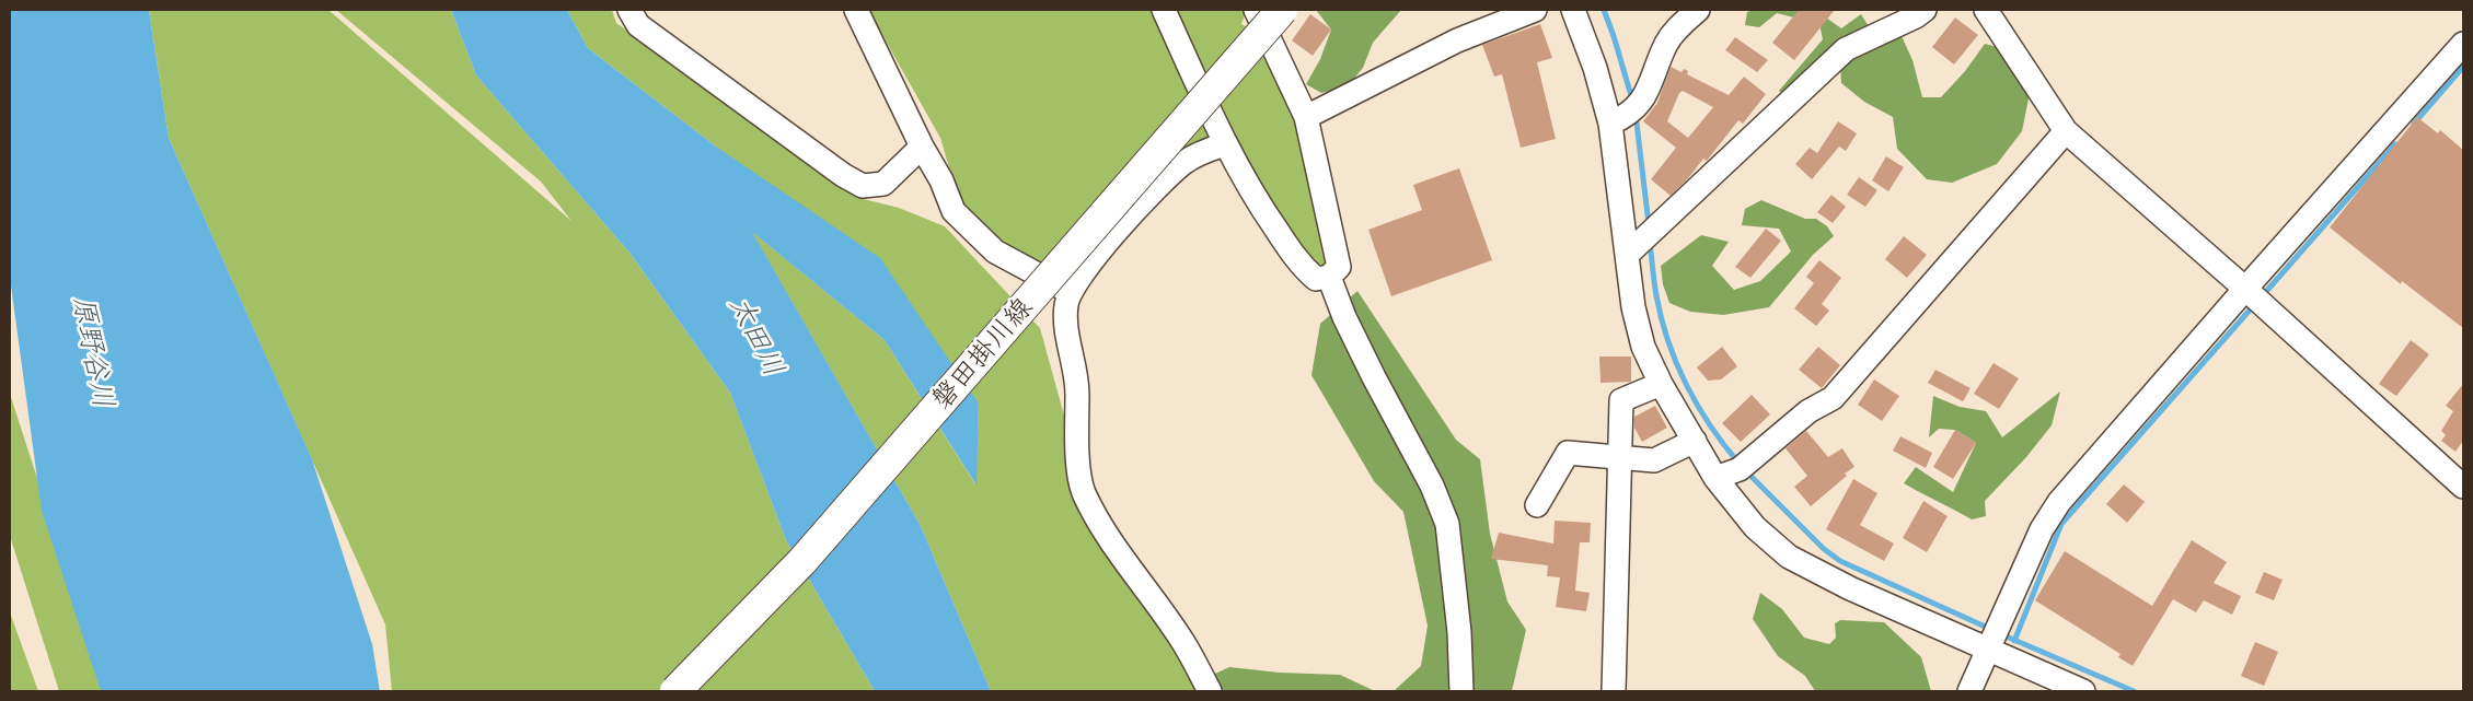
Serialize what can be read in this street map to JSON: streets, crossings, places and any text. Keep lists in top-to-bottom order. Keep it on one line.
{"streets":{"main road":["磐田掛川線"]},"water":["太田川","原野谷川"]}
